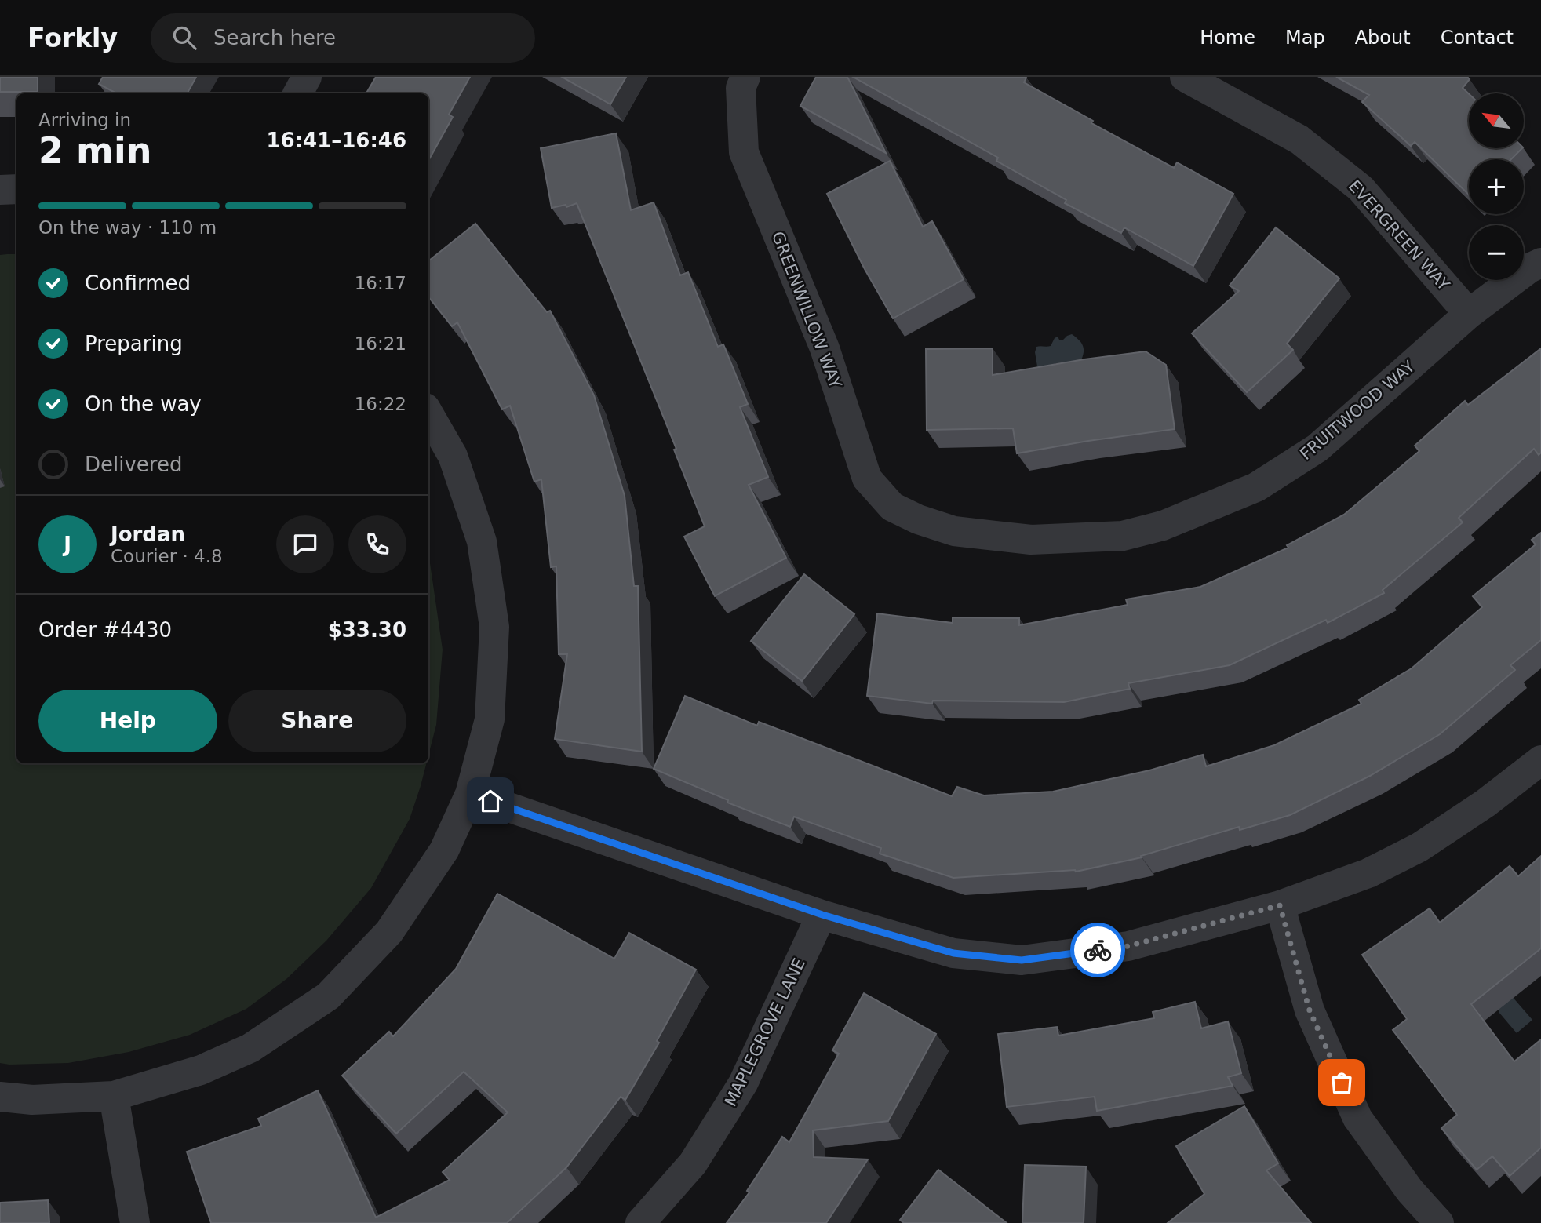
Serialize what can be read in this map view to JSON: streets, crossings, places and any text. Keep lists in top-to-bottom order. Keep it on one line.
{"streets":{"street":["EVERGREEN WAY","GREENWILLOW WAY","FRUITWOOD WAY","MAPLEGROVE LANE"]},"crossings":[["EVERGREEN WAY","FRUITWOOD WAY"],["GREENWILLOW WAY","FRUITWOOD WAY"]],"north":"top left","page":{"header":"Forkly","search":"Search here","nav":["Home","Map","About","Contact"],"map_buttons":["+","−"],"heading":["2 min","Arriving in","16:41–16:46"],"panel":["Jordan","Courier · 4.8","Order #4430","$33.30"],"bar":"On the way · 110 m","list":[["Confirmed","16:17"],["Preparing","16:21"],["On the way","16:22"],"Delivered"],"round":"J","buttons":["Help","Share"]}}
